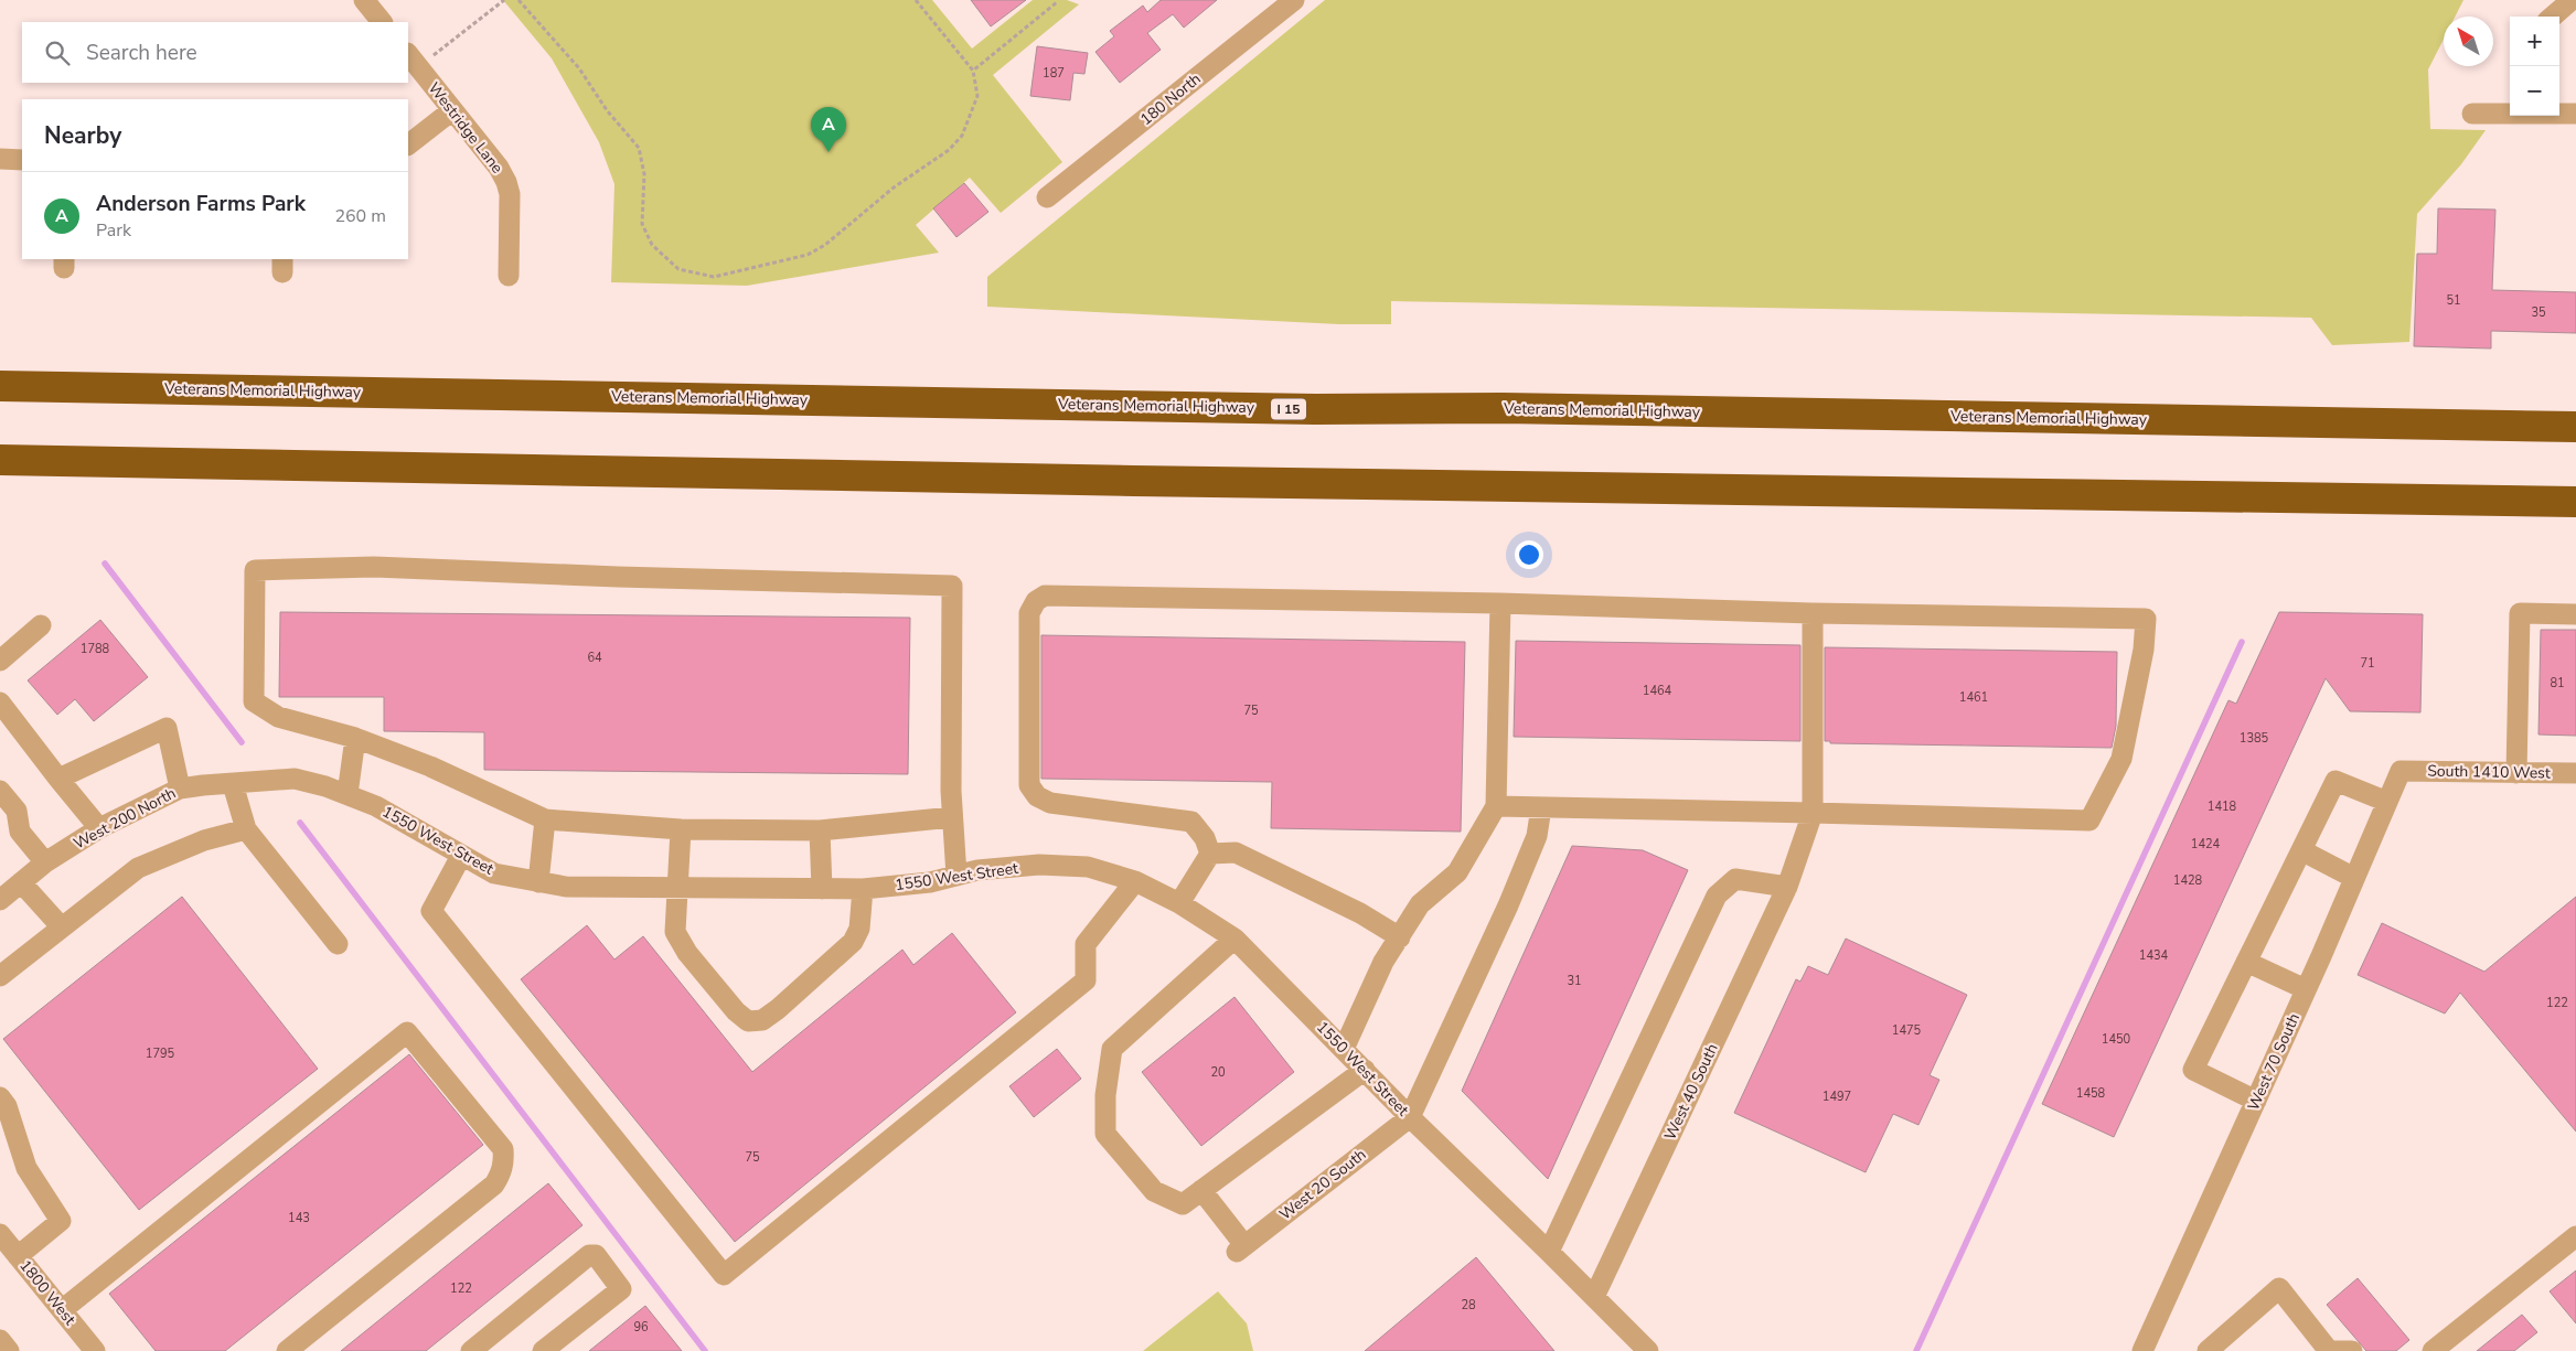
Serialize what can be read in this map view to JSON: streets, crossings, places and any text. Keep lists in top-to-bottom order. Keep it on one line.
{"streets":{"highway":["Veterans Memorial Highway","I 15"],"street":["180 North","Westridge Lane","South 1410 West","West 200 North","1550 West Street","West 70 South","West 40 South","West 20 South","1800 West"]},"crossings":[["South 1410 West","West 70 South"],["West 200 North","1550 West Street"],["1550 West Street","West 40 South"],["1550 West Street","West 20 South"]],"house_numbers":["187","51","35","1788","64","71","81","1464","1461","75","1385","1418","1424","1428","1434","31","122","1475","1450","1795","20","1458","1497","75","143","122","28","96"],"north":"top left","page":{"map_buttons":["+","−"],"search":"Search here","heading":"Nearby","pins":"A","list":[{"mark":"A","name":"Anderson Farms Park","note":"Park","value":"260 m"}]}}
